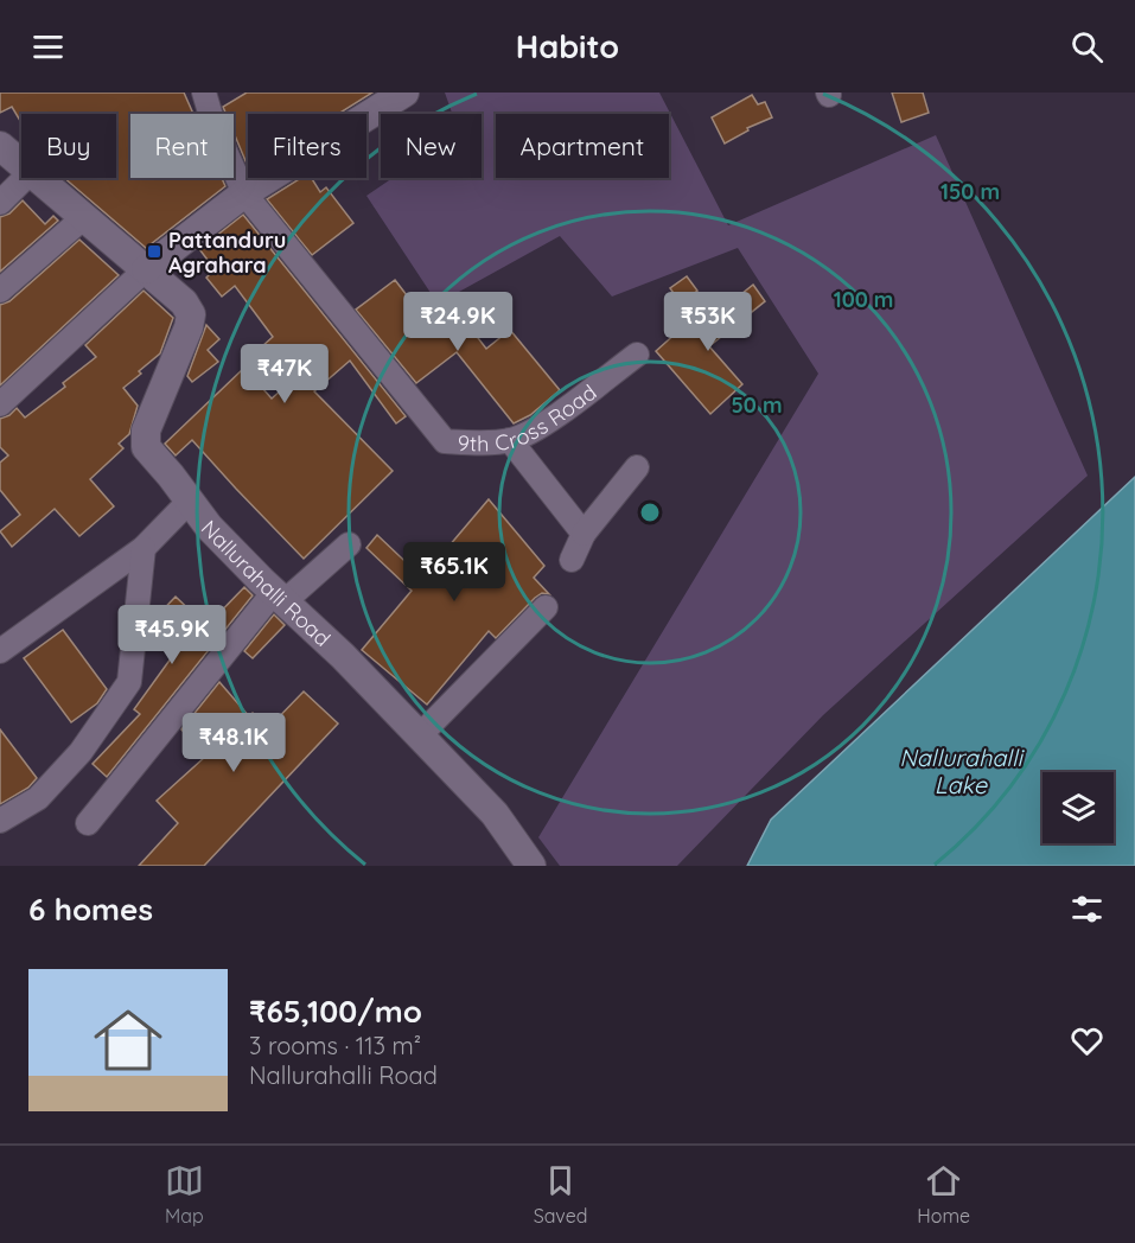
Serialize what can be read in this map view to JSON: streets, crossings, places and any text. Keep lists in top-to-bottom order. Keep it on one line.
{"streets":{"street":["9th Cross Road","Nallurahalli Road"]},"water":["Nallurahalli Lake"],"places":{"transit":["Pattanduru Agrahara"]},"page":{"header":"Habito","chip":["Buy","Rent","Filters","New","Apartment"],"price":["₹24.9K","₹53K","₹47K","₹65.1K","₹45.9K","₹48.1K"],"heading":"6 homes","list":[{"name":"₹65,100/mo","note":"3 rooms · 113 m² · Nallurahalli Road"}],"tabs":["Map","Saved","Home"]},"rings":["150 m","100 m","50 m"]}
